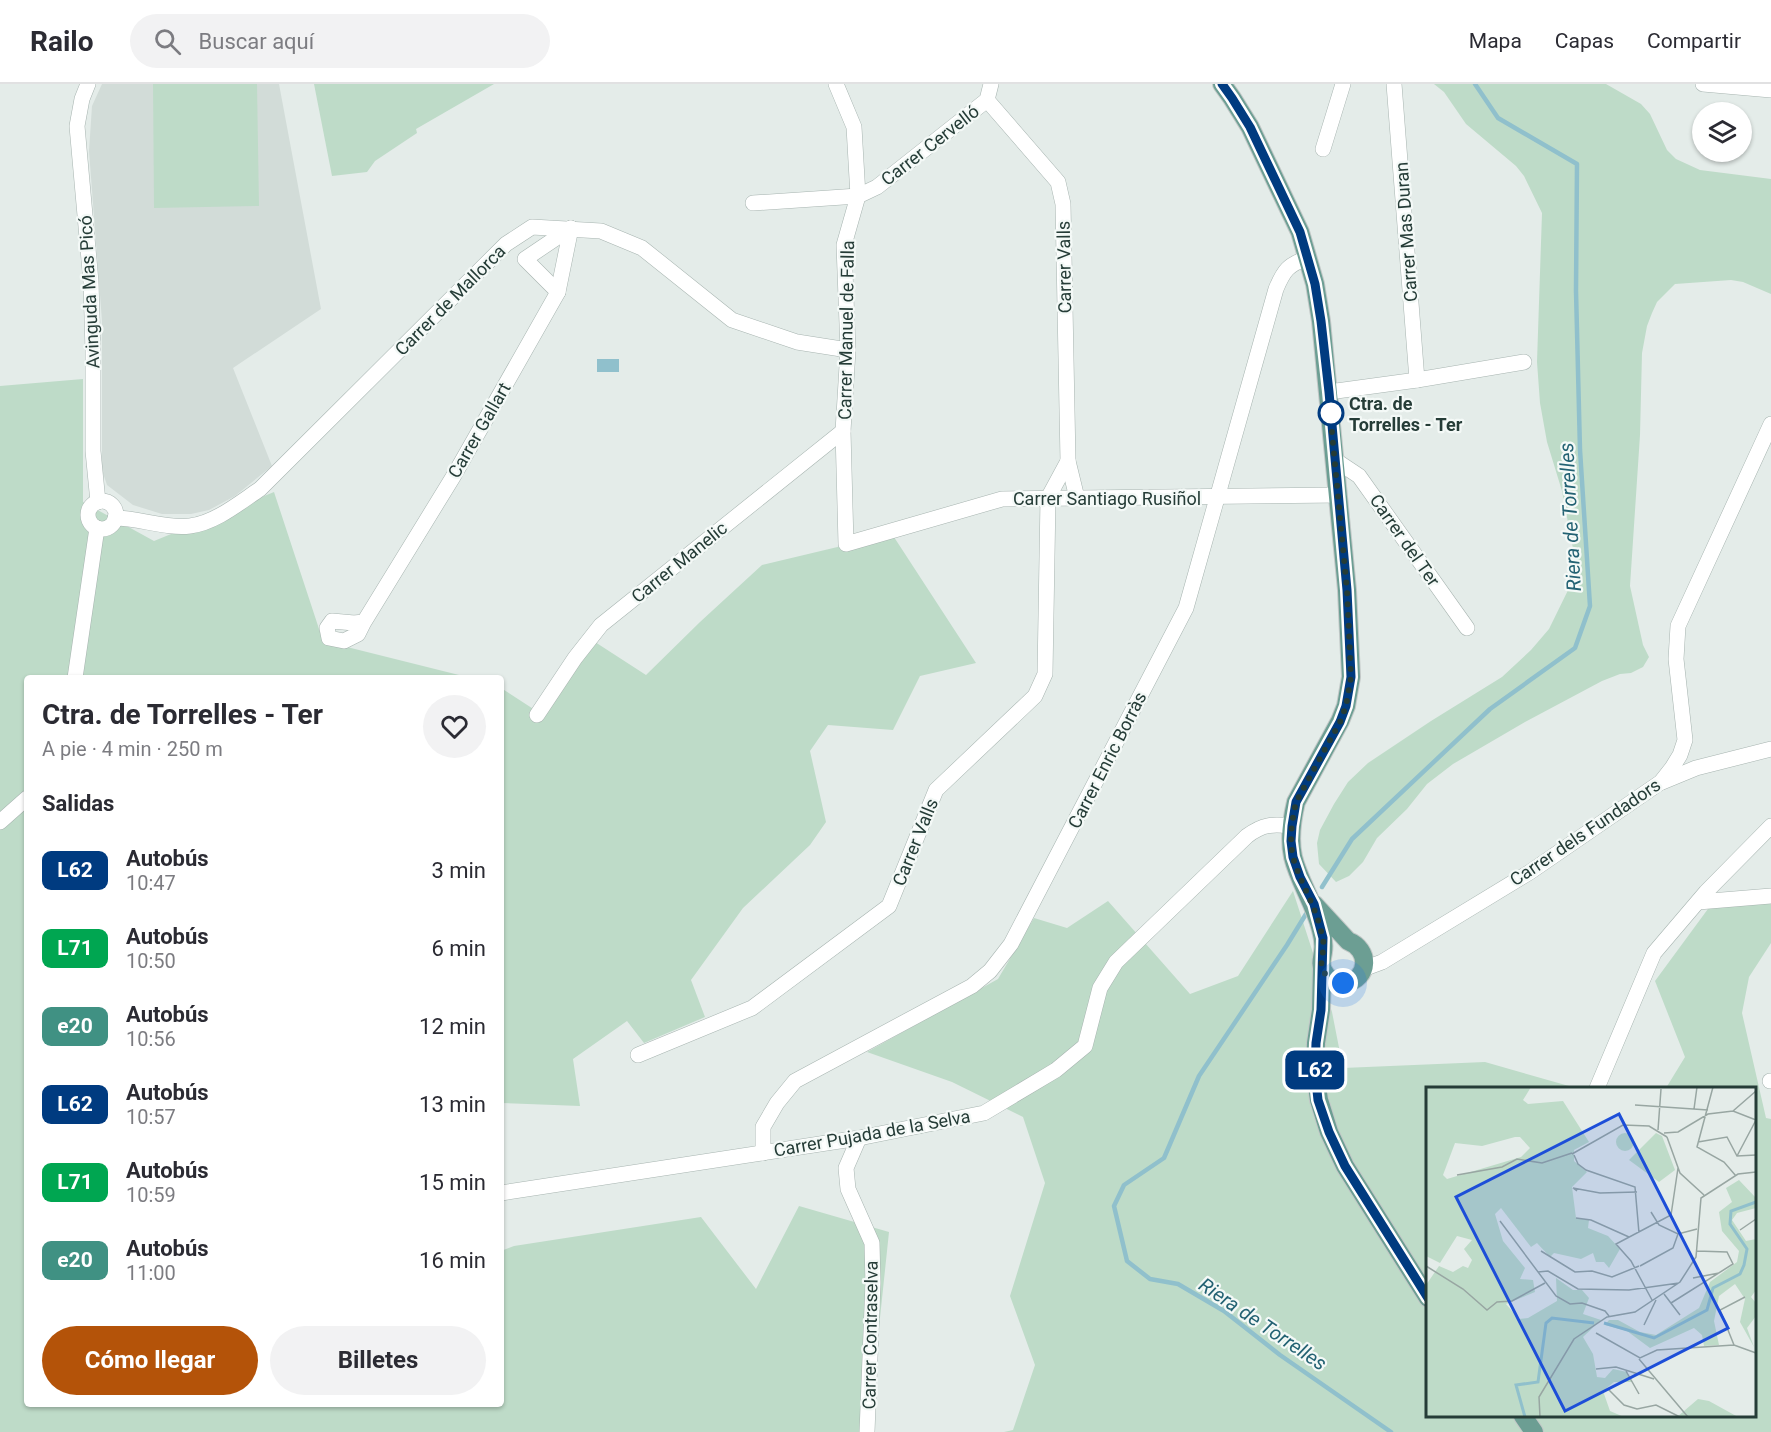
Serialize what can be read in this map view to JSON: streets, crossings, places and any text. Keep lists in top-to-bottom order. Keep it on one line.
{"streets":{"street":["Carrer Cervelló","Carrer Mas Duran","Carrer Valls","Avinguda Mas Picó","Carrer de Mallorca","Carrer Manuel de Falla","Carrer Gallart","Carrer Santiago Rusiñol","Carrer del Ter","Carrer Manelic","Carrer Enric Borràs","Carrer dels Fundadors","Carrer Pujada de la Selva","Carrer Contraselva"]},"crossings":[["Carrer Cervelló","Carrer Valls"],["Carrer Cervelló","Carrer Manuel de Falla"],["Carrer Valls","Carrer Santiago Rusiñol"],["Avinguda Mas Picó","Carrer de Mallorca"],["Carrer de Mallorca","Carrer Manuel de Falla"],["Carrer de Mallorca","Carrer Gallart"],["Carrer Manuel de Falla","Carrer Santiago Rusiñol"],["Carrer Manuel de Falla","Carrer Manelic"],["Carrer Santiago Rusiñol","Carrer Enric Borràs"],["Carrer Enric Borràs","Carrer Pujada de la Selva"],["Carrer Pujada de la Selva","Carrer Contraselva"]],"water":["Riera de Torrelles"],"places":["Ctra. de Torrelles - Ter"],"lines":["bus line L62"],"page":{"header":"Railo","search":"Buscar aquí","nav":["Mapa","Capas","Compartir"],"on_map":"L62","heading":[["Ctra. de Torrelles - Ter","A pie · 4 min · 250 m"],"Salidas"],"list":[{"mark":"L62","name":"Autobús","note":"10:47","value":"3 min"},{"mark":"L71","name":"Autobús","note":"10:50","value":"6 min"},{"mark":"e20","name":"Autobús","note":"10:56","value":"12 min"},{"mark":"L62","name":"Autobús","note":"10:57","value":"13 min"},{"mark":"L71","name":"Autobús","note":"10:59","value":"15 min"},{"mark":"e20","name":"Autobús","note":"11:00","value":"16 min"}],"buttons":["Cómo llegar","Billetes"]}}
